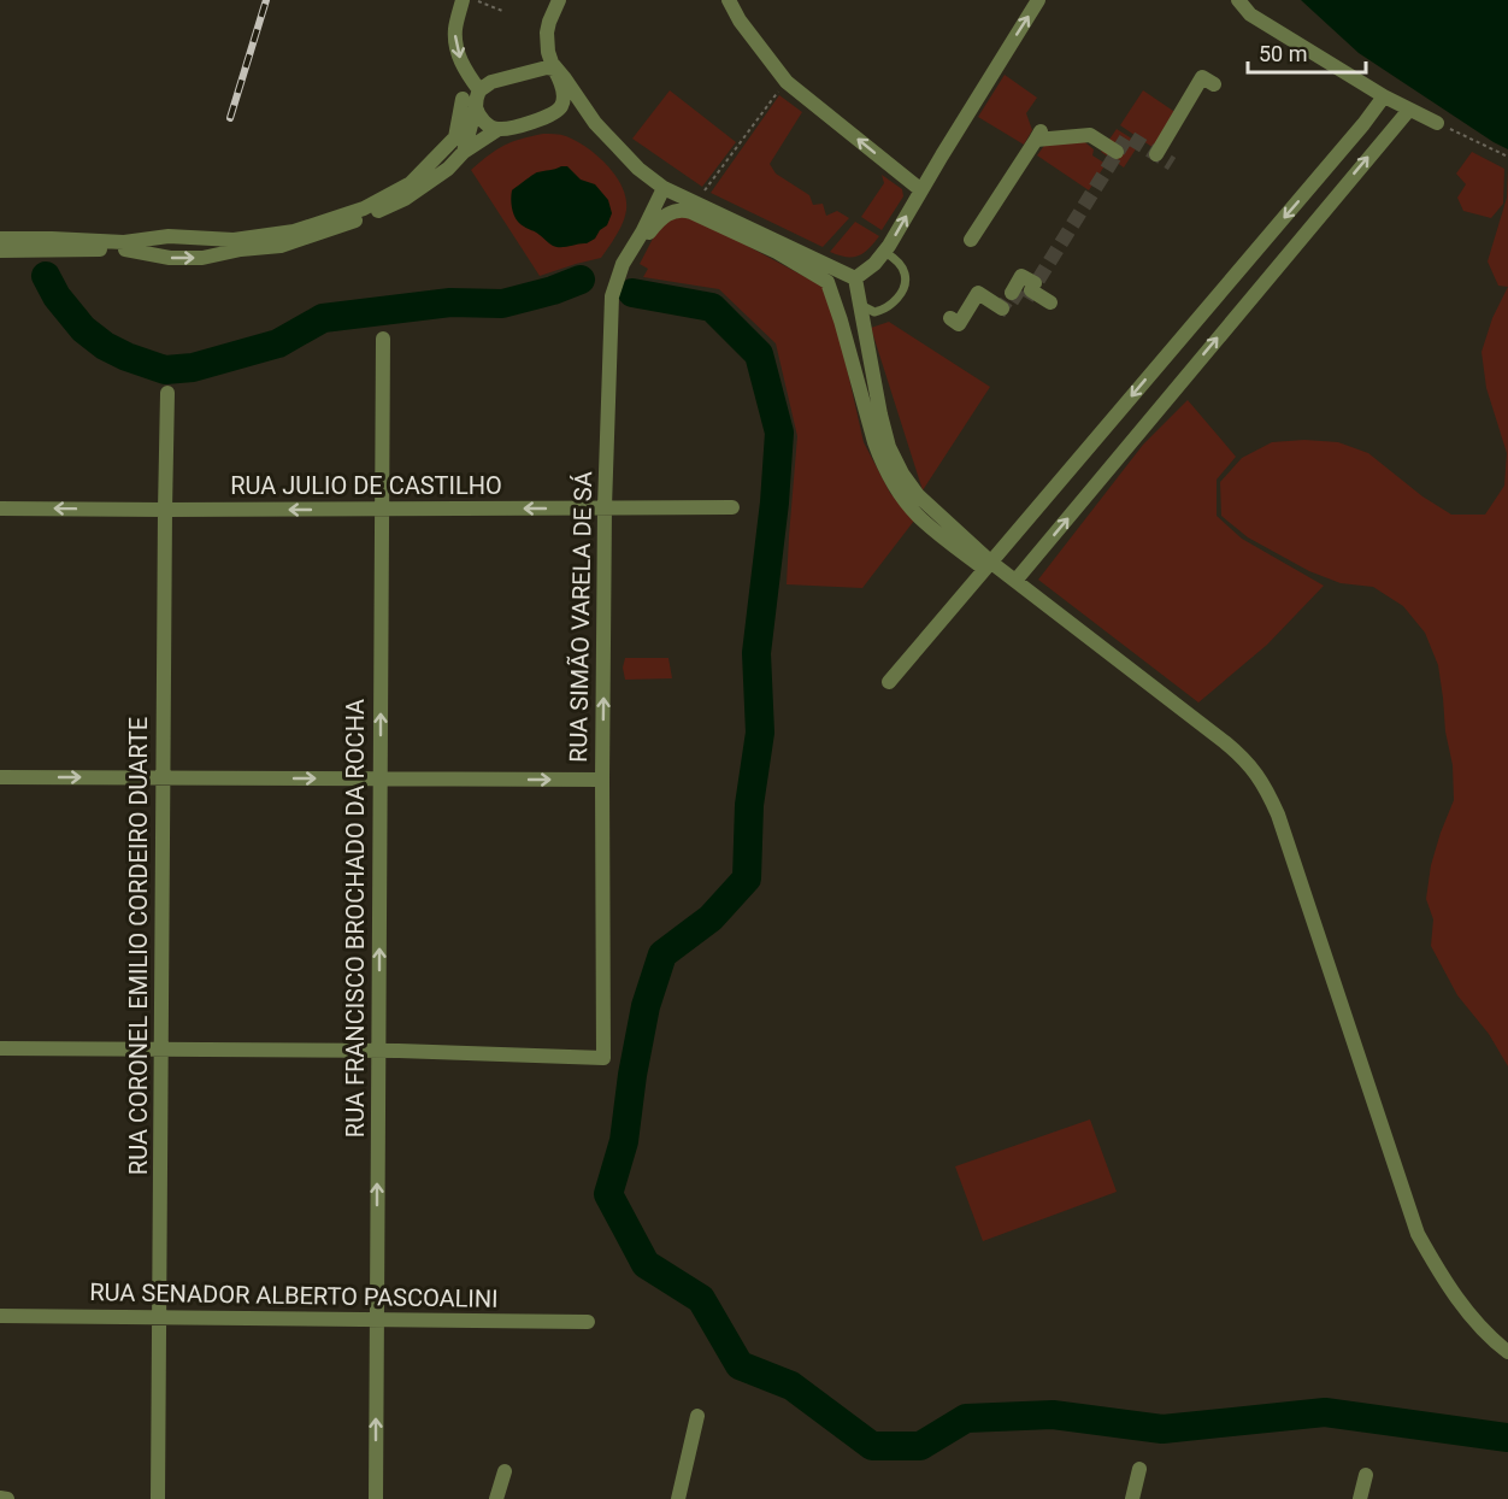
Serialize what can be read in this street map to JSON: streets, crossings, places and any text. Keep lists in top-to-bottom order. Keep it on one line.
{"streets":{"street":["RUA JULIO DE CASTILHO","RUA SIMÃO VARELA DE SÁ","RUA FRANCISCO BROCHADO DA ROCHA","RUA CORONEL EMILIO CORDEIRO DUARTE","RUA SENADOR ALBERTO PASCOALINI"]},"crossings":[["RUA JULIO DE CASTILHO","RUA SIMÃO VARELA DE SÁ"],["RUA JULIO DE CASTILHO","RUA FRANCISCO BROCHADO DA ROCHA"],["RUA JULIO DE CASTILHO","RUA CORONEL EMILIO CORDEIRO DUARTE"],["RUA SIMÃO VARELA DE SÁ","RUA FRANCISCO BROCHADO DA ROCHA"],["RUA FRANCISCO BROCHADO DA ROCHA","RUA SENADOR ALBERTO PASCOALINI"],["RUA CORONEL EMILIO CORDEIRO DUARTE","RUA SENADOR ALBERTO PASCOALINI"]],"one_way":["RUA JULIO DE CASTILHO","RUA FRANCISCO BROCHADO DA ROCHA"],"scale_bar":"50 m"}
